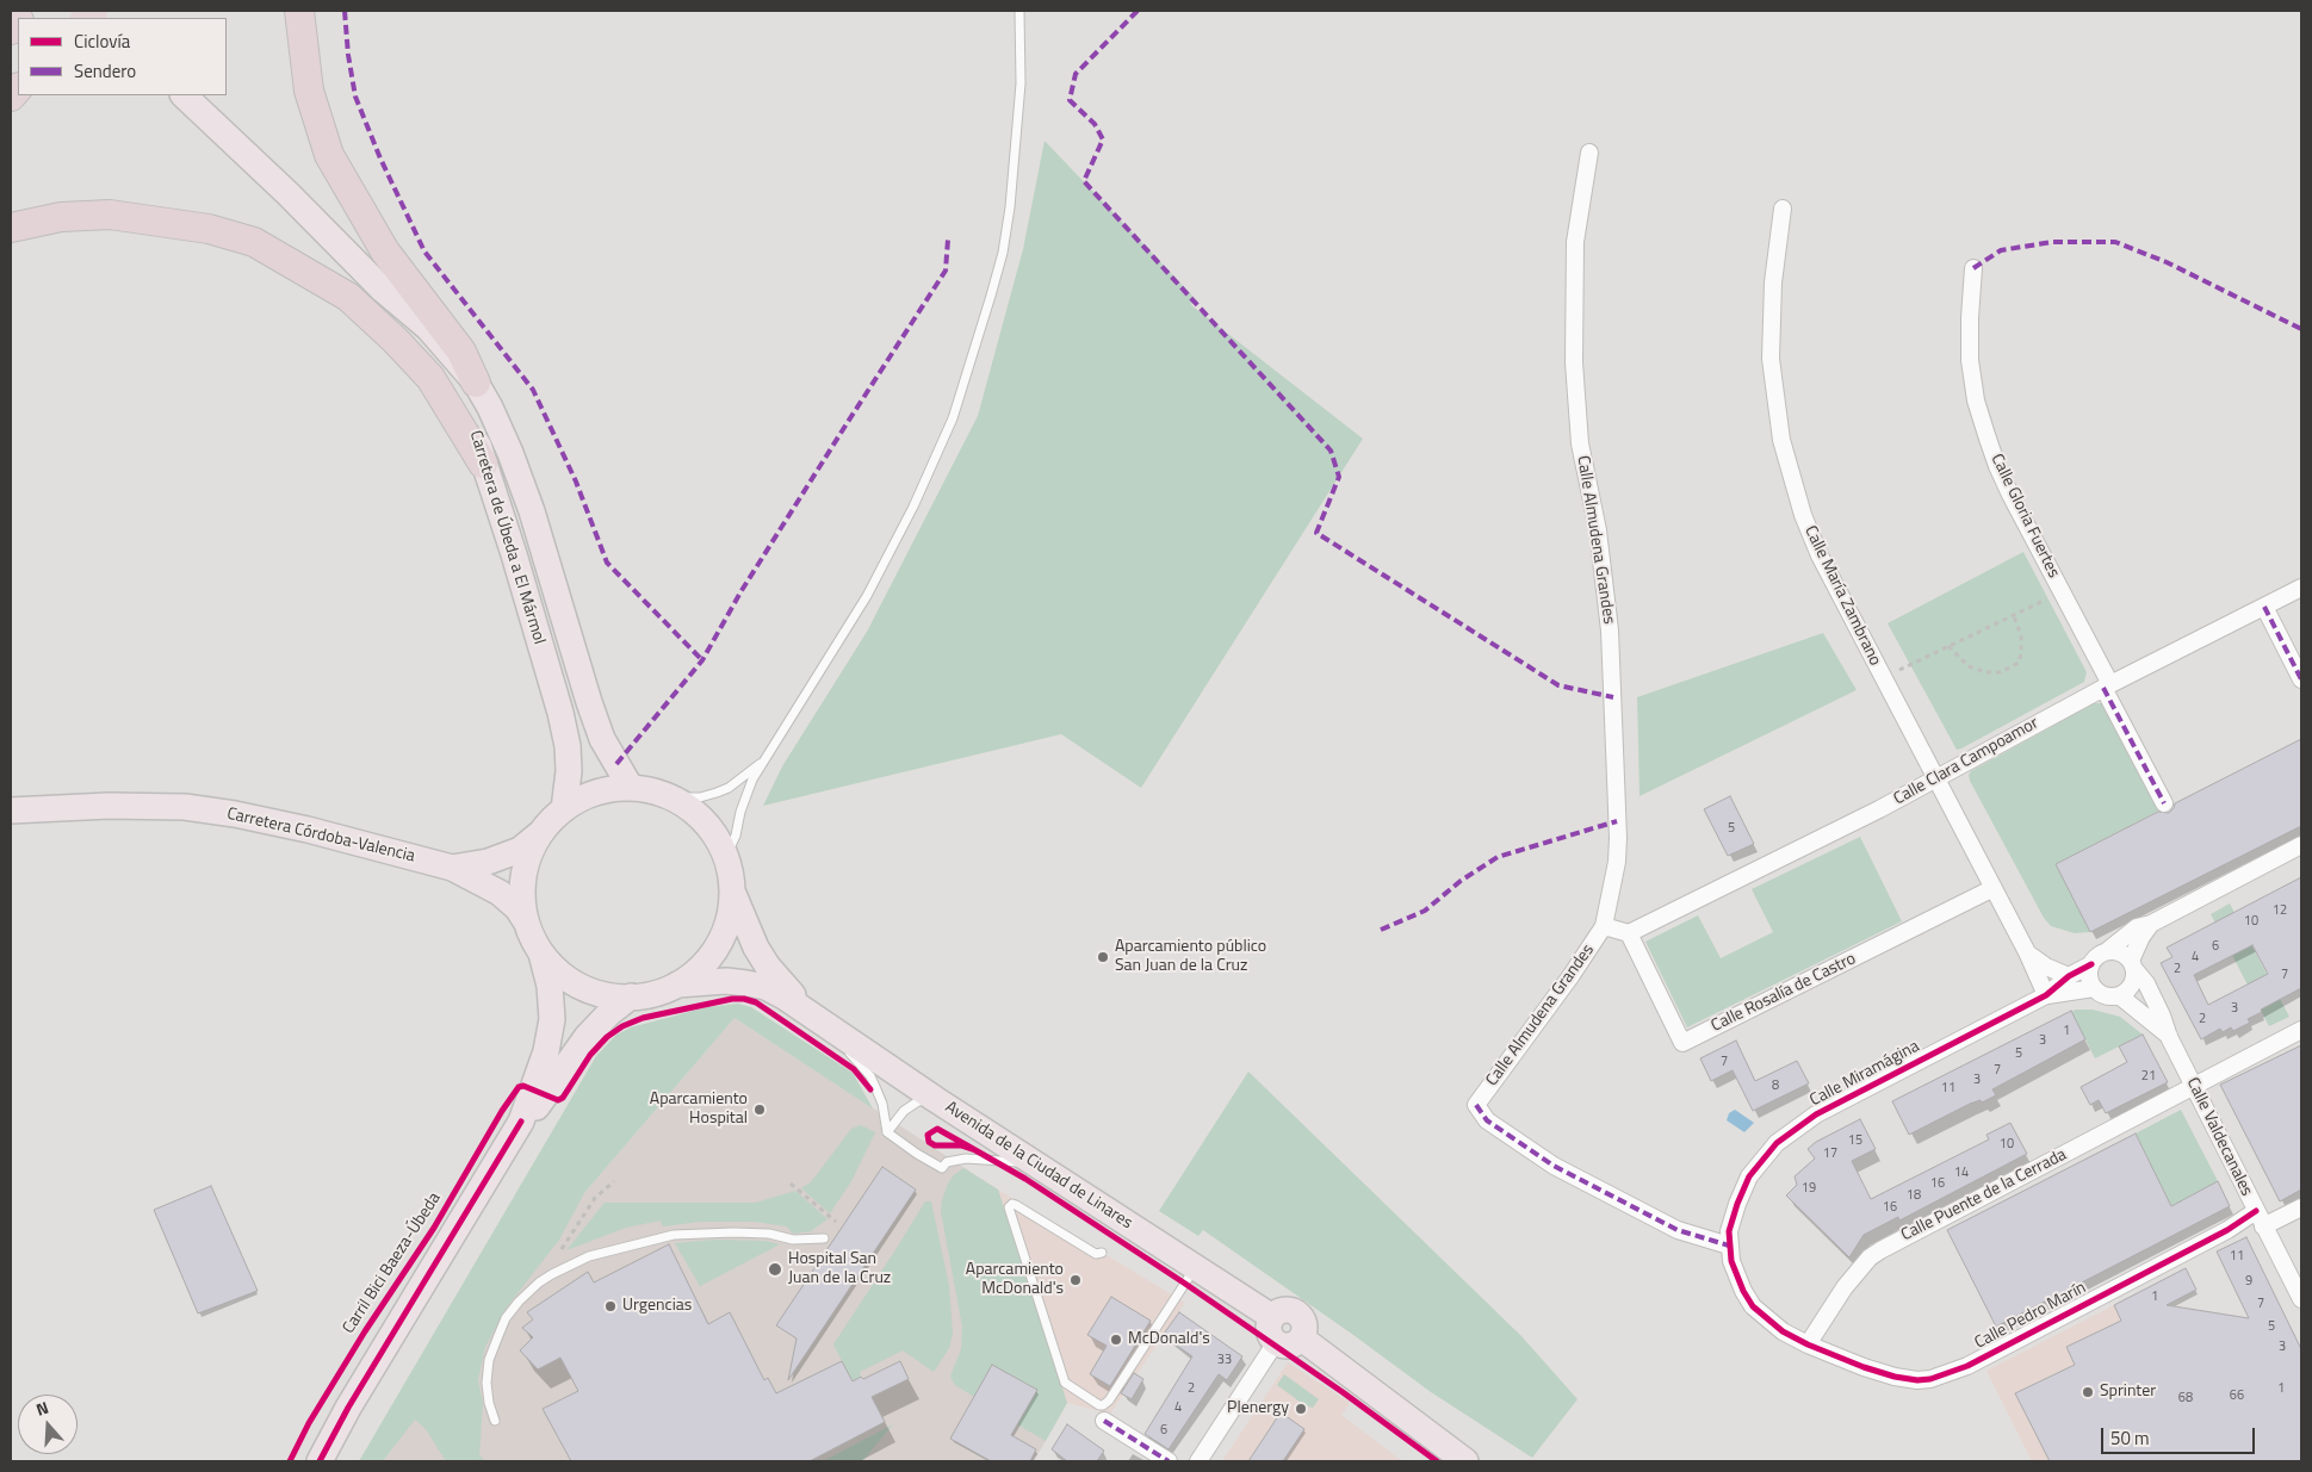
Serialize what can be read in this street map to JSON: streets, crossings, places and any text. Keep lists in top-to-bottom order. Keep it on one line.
{"streets":{"main road":["Carretera de Úbeda a El Mármol","Carretera Córdoba-Valencia","Avenida de la Ciudad de Linares"],"street":["Calle Gloria Fuertes","Calle Almudena Grandes","Calle María Zambrano","Calle Clara Campoamor","Calle Rosalía de Castro","Calle Miramágina","Calle Valdecanales","Calle Puente de la Cerrada","Calle Pedro Marín"],"cycle path":["Carril Bici Baeza-Úbeda"]},"crossings":[["Calle Gloria Fuertes","Calle Clara Campoamor"],["Carretera de Úbeda a El Mármol","Carretera Córdoba-Valencia"],["Carretera de Úbeda a El Mármol","Avenida de la Ciudad de Linares"],["Calle Almudena Grandes","Calle Clara Campoamor"],["Calle Almudena Grandes","Calle Rosalía de Castro"],["Calle Almudena Grandes","Calle Miramágina"],["Calle María Zambrano","Calle Clara Campoamor"],["Calle María Zambrano","Calle Rosalía de Castro"],["Calle María Zambrano","Calle Miramágina"],["Calle Clara Campoamor","Calle Rosalía de Castro"],["Carretera Córdoba-Valencia","Avenida de la Ciudad de Linares"],["Calle Miramágina","Calle Valdecanales"],["Calle Miramágina","Calle Puente de la Cerrada"],["Calle Miramágina","Calle Pedro Marín"],["Calle Valdecanales","Calle Puente de la Cerrada"],["Calle Valdecanales","Calle Pedro Marín"],["Calle Puente de la Cerrada","Calle Pedro Marín"]],"places":["Aparcamiento público San Juan de la Cruz","Aparcamiento Hospital","Hospital San Juan de la Cruz","Aparcamiento McDonald's","Urgencias","McDonald's","Sprinter","Plenergy"],"house_numbers":["5","12","10","6","4","2","7","3","2","1","3","5","7","7","21","3","8","11","15","10","17","14","16","19","18","16","11","9","1","7","5","3","33","2","1","66","68","4","6"],"legend":["Ciclovía","Sendero"],"scale_bar":"50 m","north":"top"}
